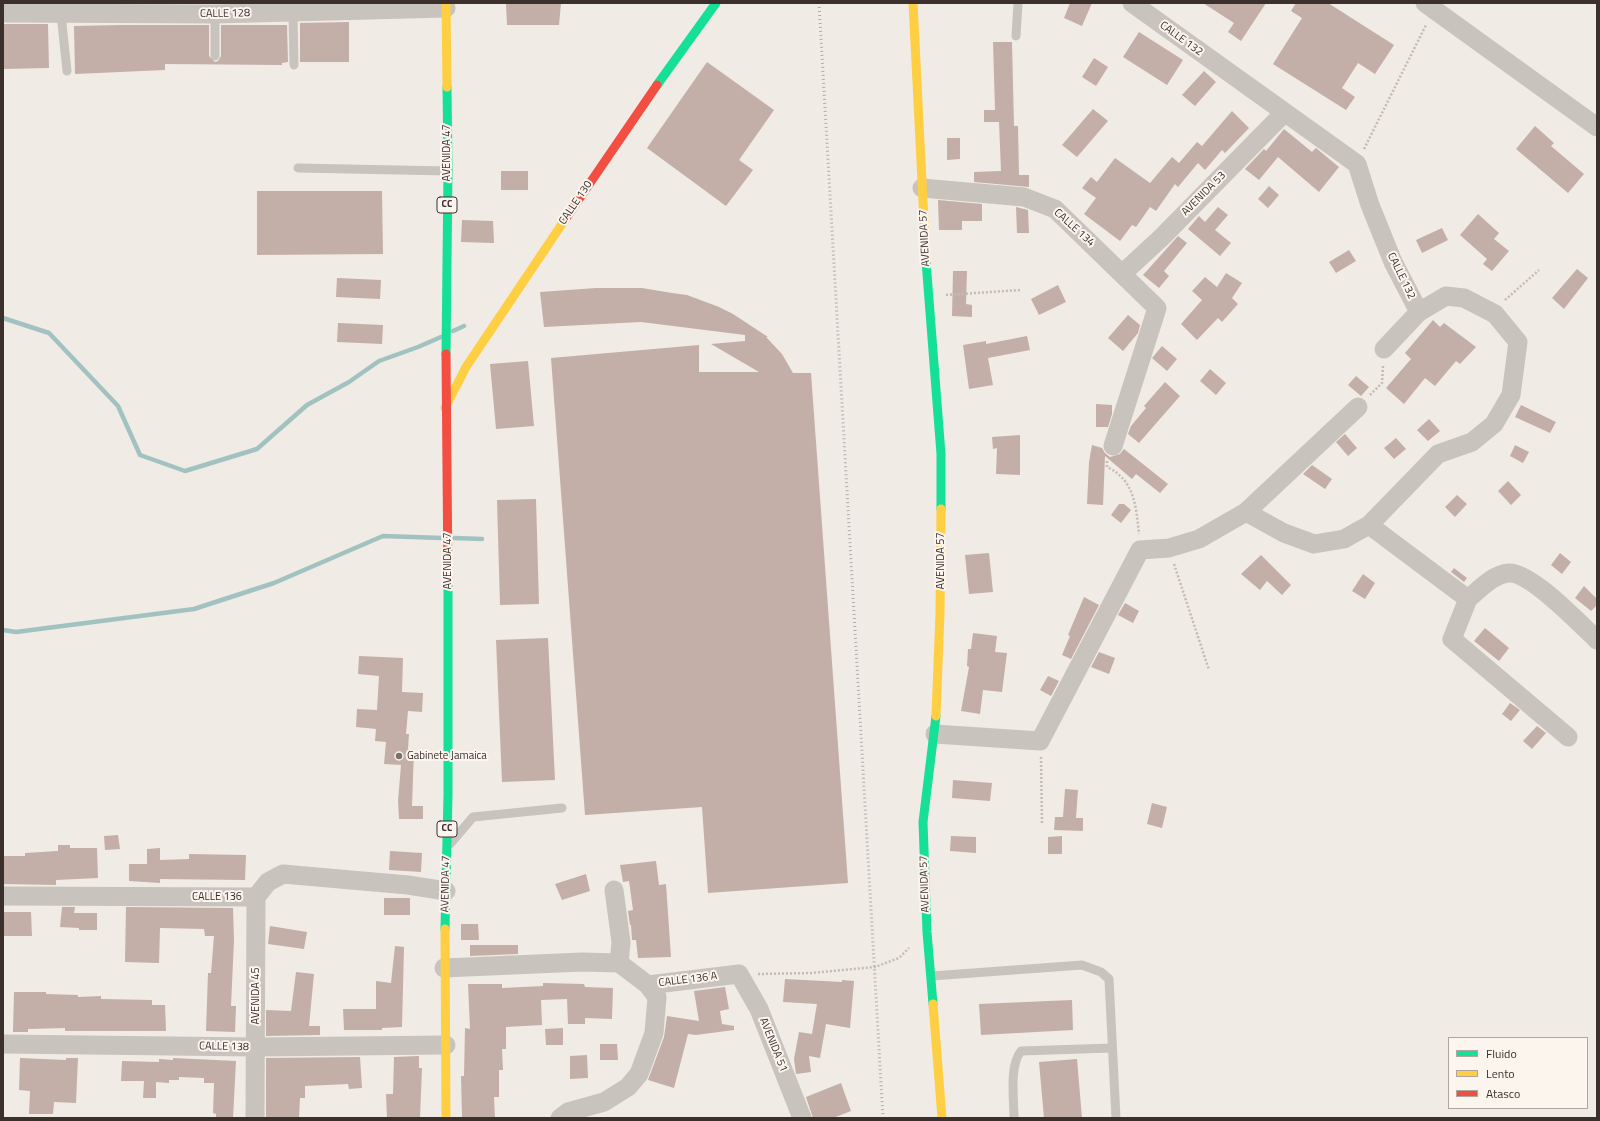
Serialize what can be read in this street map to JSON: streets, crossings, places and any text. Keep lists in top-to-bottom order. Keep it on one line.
{"streets":{"main road":["AVENIDA 47","CALLE 130","CC","AVENIDA 57"],"street":["CALLE 128","CALLE 132","AVENIDA 53","CALLE 134","CALLE 136","CALLE 136 A","AVENIDA 45","AVENIDA 51","CALLE 138"]},"crossings":[["CALLE 128","AVENIDA 47"],["CALLE 132","AVENIDA 53"],["AVENIDA 47","CALLE 130"],["AVENIDA 47","CALLE 136"],["AVENIDA 47","CALLE 138"],["AVENIDA 53","CALLE 134"],["CALLE 134","AVENIDA 57"],["CALLE 136","AVENIDA 45"],["CALLE 136 A","AVENIDA 51"],["AVENIDA 45","CALLE 138"]],"places":["Gabinete Jamaica"],"legend":["Fluido","Lento","Atasco"]}
